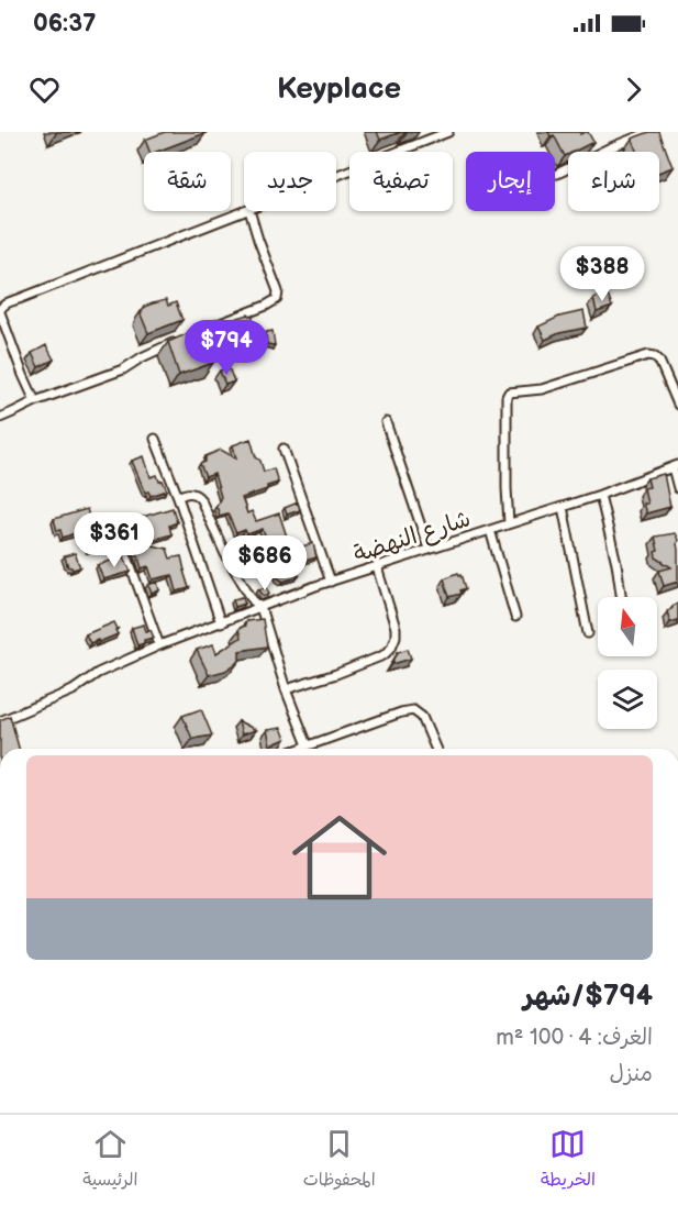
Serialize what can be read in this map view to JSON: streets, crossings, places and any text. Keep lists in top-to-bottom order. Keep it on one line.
{"streets":{"street":["شارع النهضة"]},"north":"top","page":{"status":"06:37","header":"Keyplace","chip":["شراء","إيجار","تصفية","جديد","شقة"],"price":["$388","$794","$361","$686"],"list":[{"name":"$794/شهر","note":"الغرف: 4 · 100 m² · منزل"}],"tabs":["الخريطة","المحفوظات","الرئيسية"]}}
